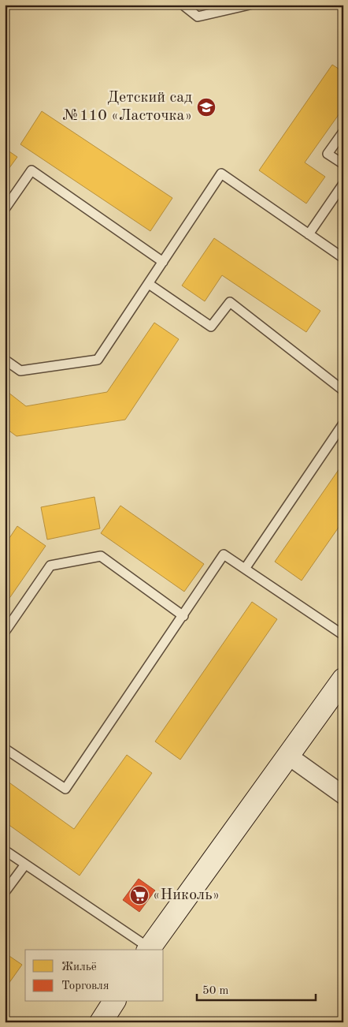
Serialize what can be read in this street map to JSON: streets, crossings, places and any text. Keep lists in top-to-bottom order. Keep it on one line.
{"places":{"school or university":["Детский сад №110 «Ласточка»"],"supermarket":["«Николь»"]},"legend":["Жильё","Торговля"],"scale_bar":"50 m"}
